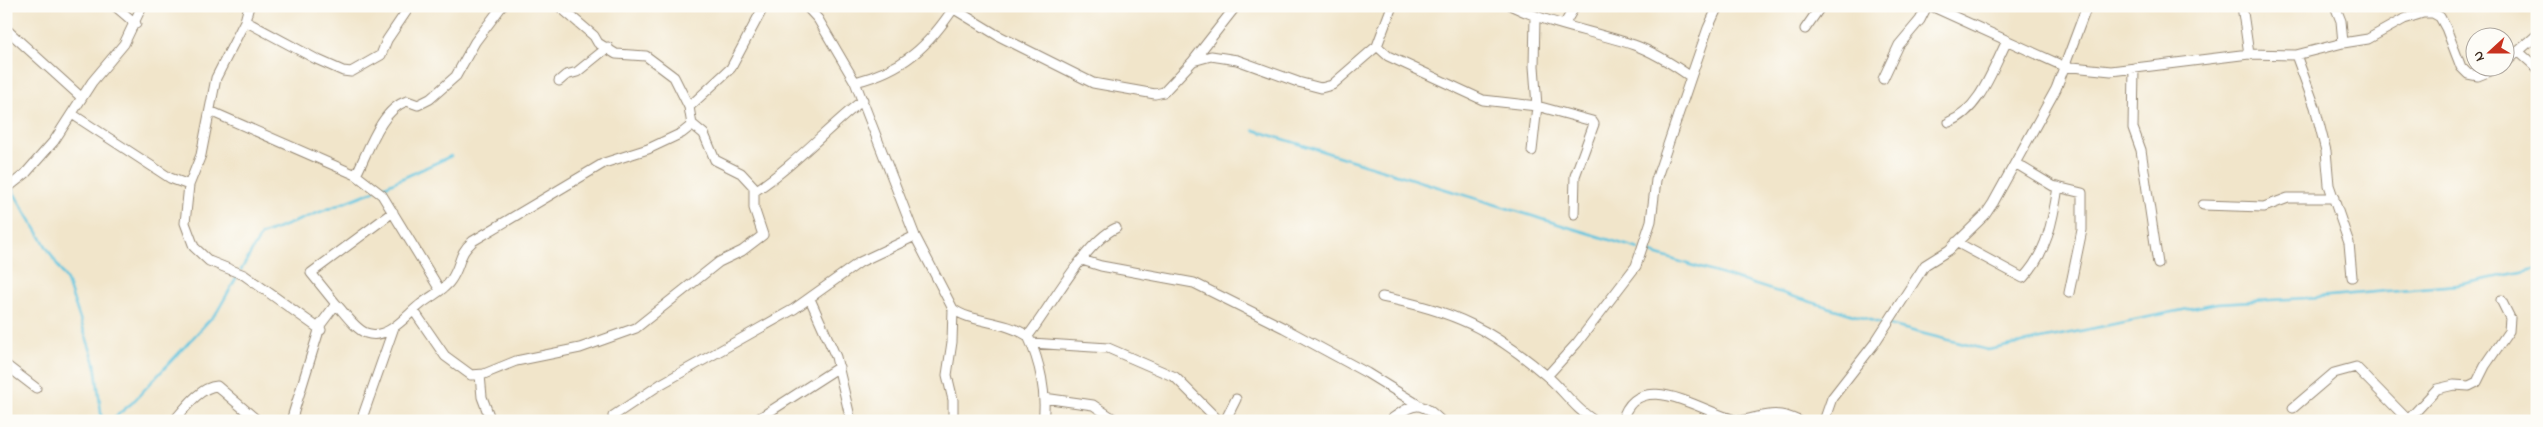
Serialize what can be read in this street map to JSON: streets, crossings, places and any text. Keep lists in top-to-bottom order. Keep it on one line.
{"north":"left"}
